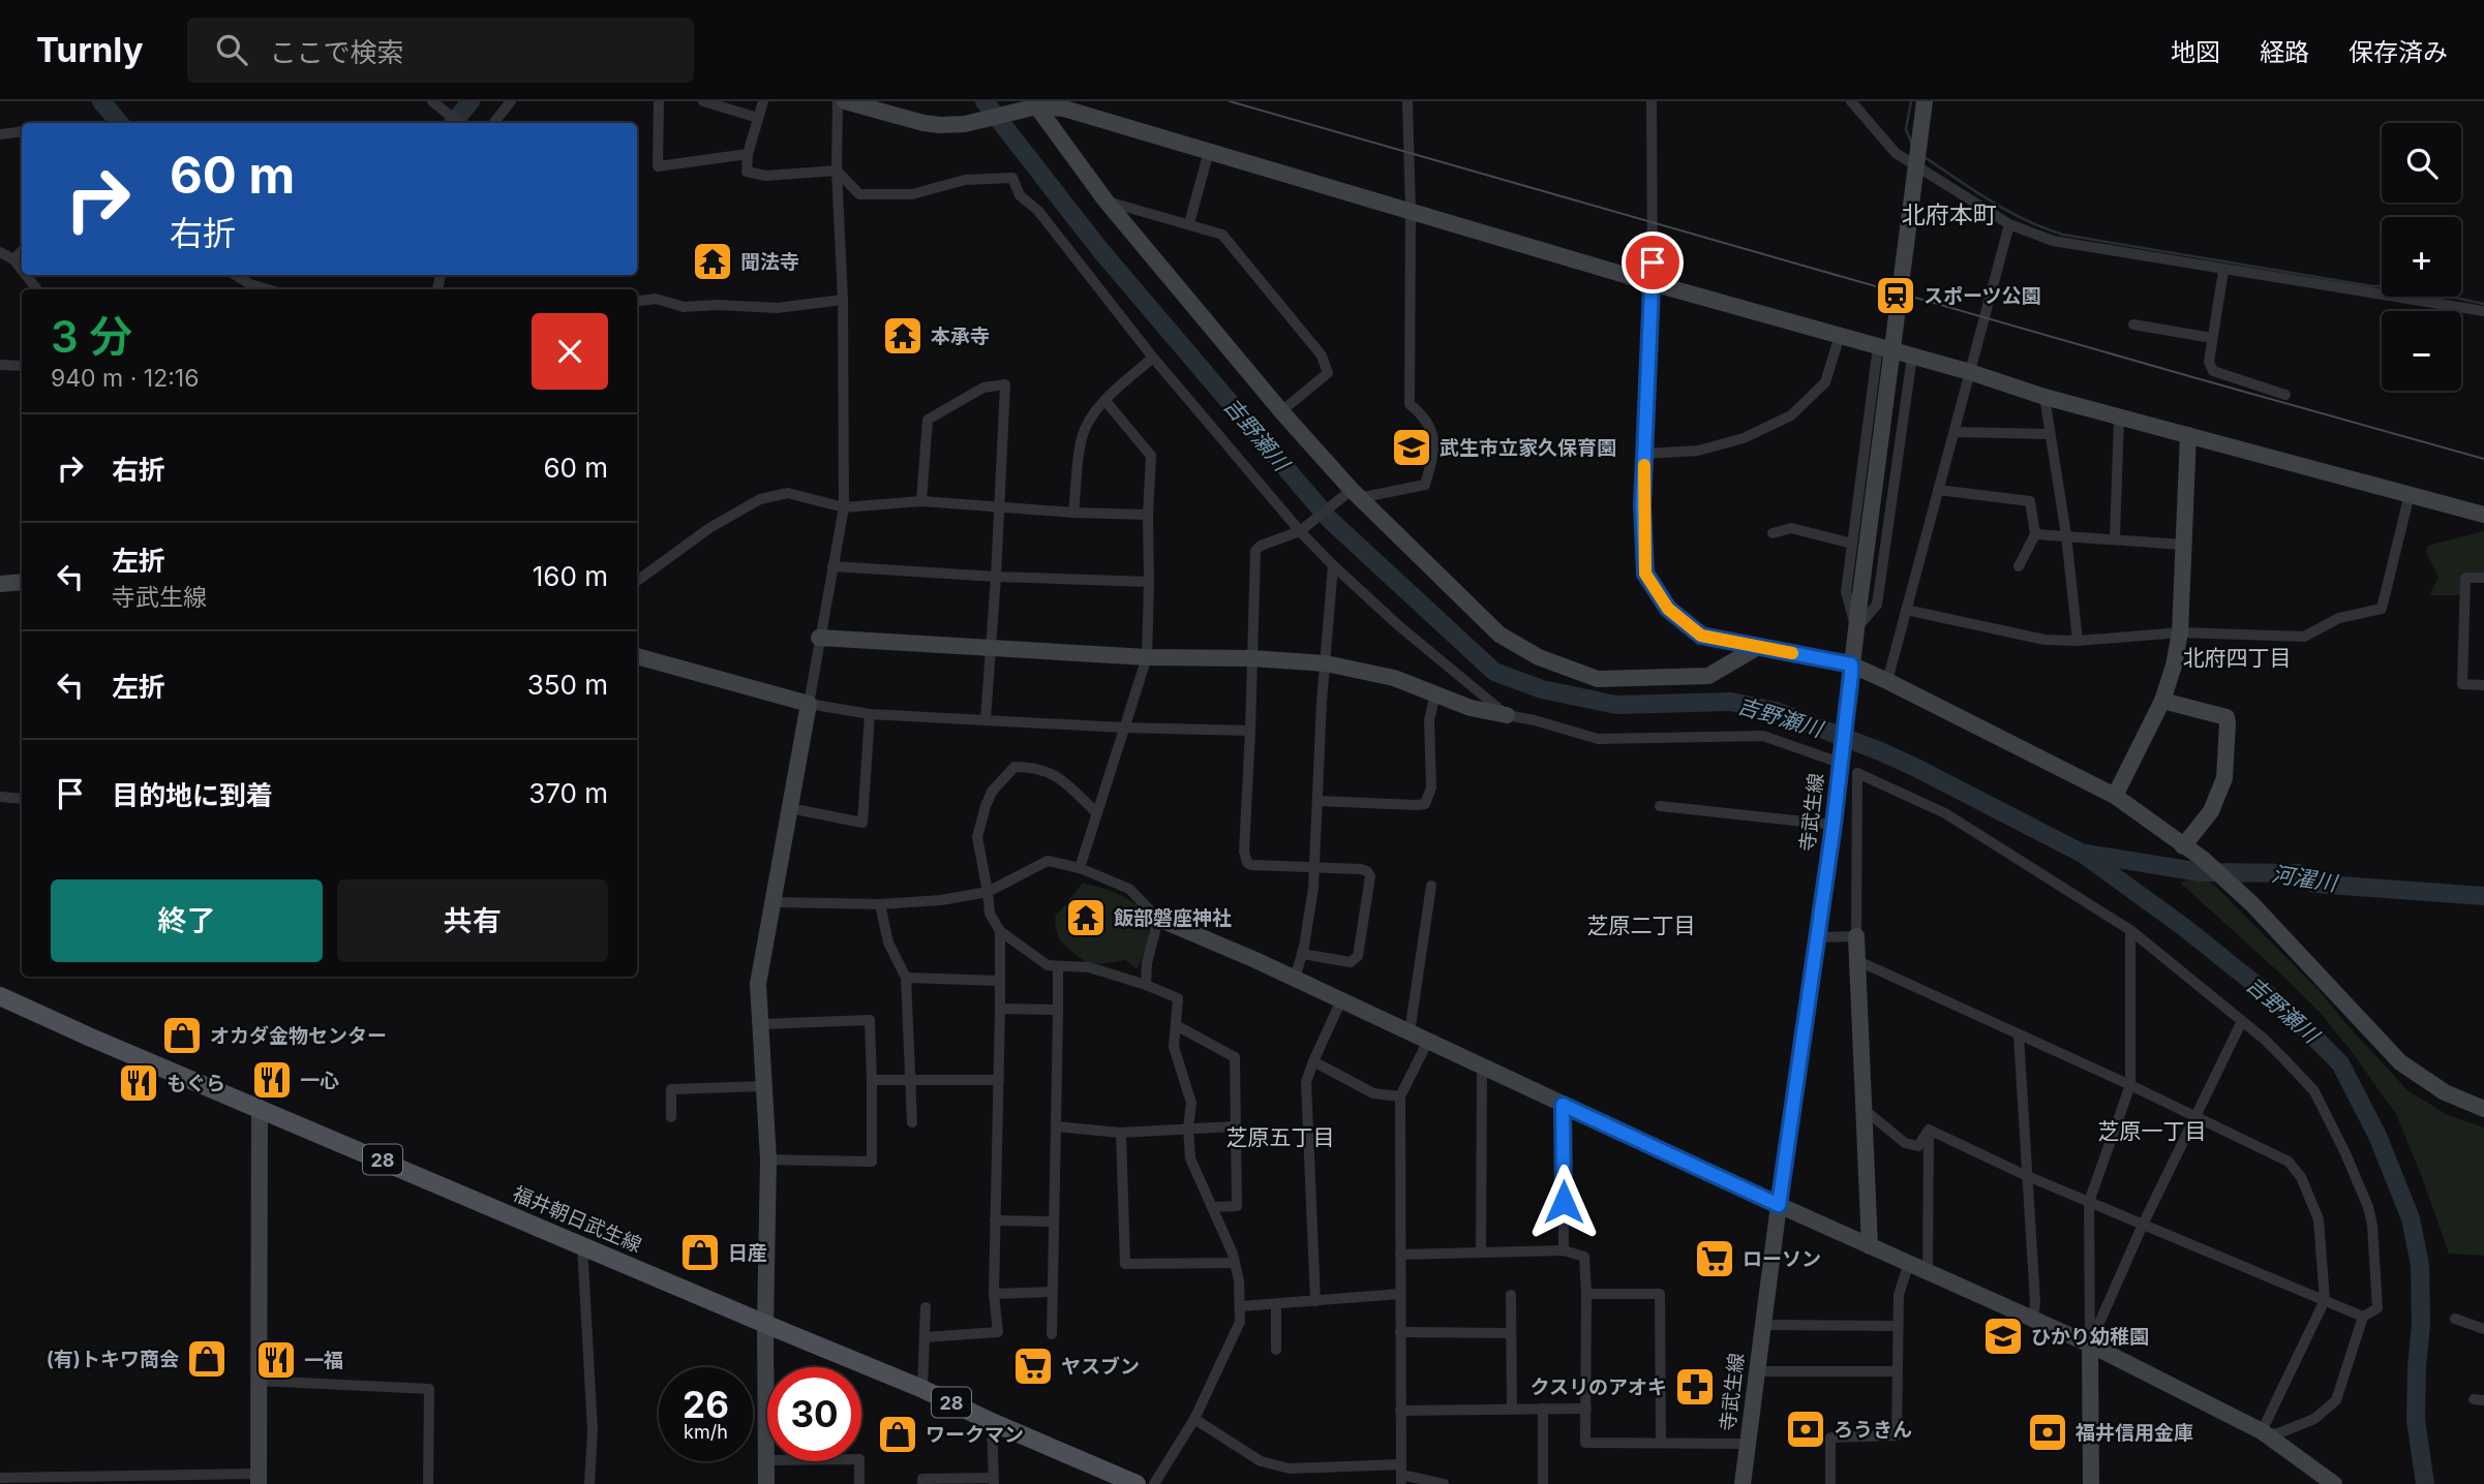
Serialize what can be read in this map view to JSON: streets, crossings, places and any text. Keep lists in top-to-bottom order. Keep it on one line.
{"streets":{"main road":["28","福井朝日武生線"],"street":["寺武生線"]},"districts":["北府本町","北府四丁目","芝原二丁目","芝原一丁目","芝原五丁目"],"water":["吉野瀬川","河濯川"],"places":{"temple":["聞法寺","本承寺","飯部磐座神社"],"station":["スポーツ公園"],"school or university":["武生市立家久保育園","ひかり幼稚園"],"shop":["オカダ金物センター","日産","(有)トキワ商会","ワークマン"],"restaurant":["一心","もぐら","一福"],"supermarket":["ローソン","ヤスブン"],"pharmacy":["クスリのアオキ"],"bank":["ろうきん","福井信用金庫"]},"page":{"header":"Turnly","search":"ここで検索","nav":["地図","経路","保存済み"],"map_buttons":["+","−"],"turn":["60 m","右折"],"heading":["3 分","940 m · 12:16"],"list":[{"name":"右折","value":"60 m"},{"name":"左折","note":"寺武生線","value":"160 m"},{"name":"左折","value":"350 m"},{"name":"目的地に到着","value":"370 m"}],"buttons":["終了","共有"],"speed":"26 km/h","limit":"30"}}
